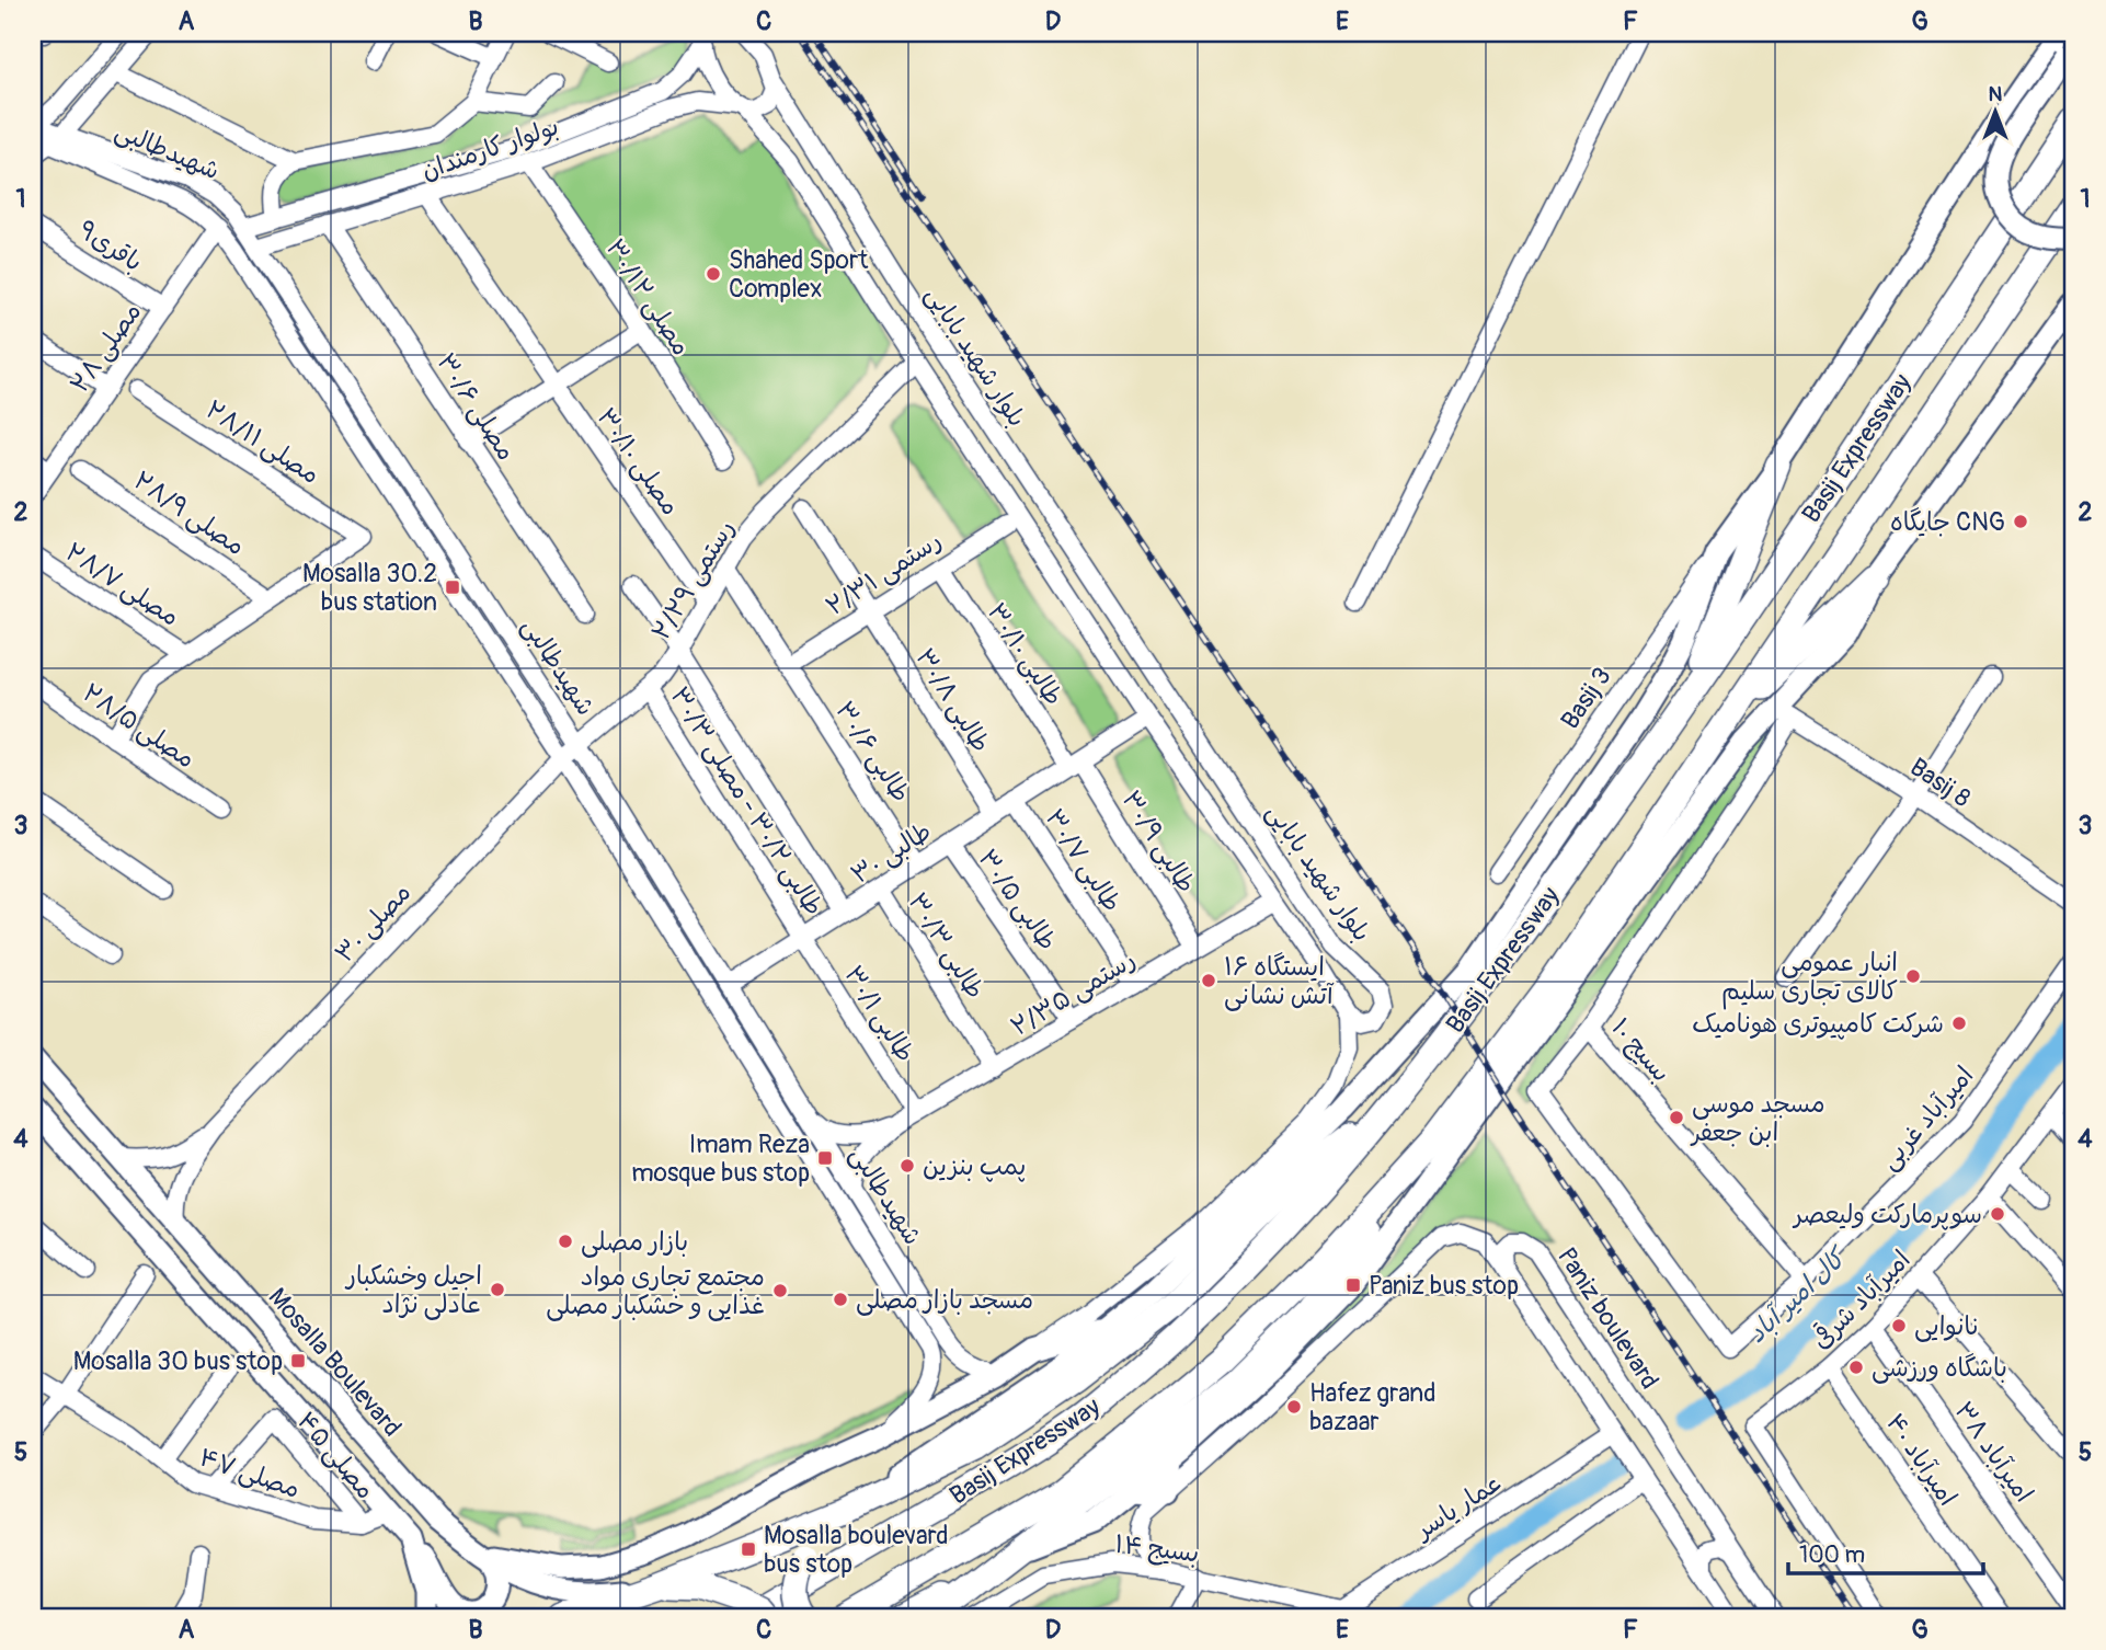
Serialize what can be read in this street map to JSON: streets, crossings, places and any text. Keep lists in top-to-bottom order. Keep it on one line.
{"streets":{"highway":["Basij Expressway"],"main road":["Mosalla Boulevard"],"street":["بولوار کارمندان","شهیدطالبی","باقری۹","مصلی ۳۰/۱۲","مصلی ۲۸","بلوار شهید بابایی","مصلی ۳۰/۶","مصلی ۲۸/۱۱","مصلی ۳۰/۱۰","مصلی ۲۸/۹","رستمی ۲/۳۱","رستمی ۲/۲۹","مصلی ۲۸/۷","طالبی ۳۰/۱۰","Basij 3","طالبی ۳۰/۸","مصلی ۲۸/۵","طالبی ۳۰/۶","Basij 8","طالبی ۳۰/۲ - مصلی ۳۰/۳","طالبی ۳۰/۹","طالبی ۳۰","طالبی ۳۰/۷","طالبی ۳۰/۵","مصلی ۳۰","طالبی ۳۰/۳","رستمی ۲/۳۵","طالبی ۳۰/۱","بسیج ۱۰","امیرآباد غربی","امیرآباد شرقی","Paniz boulevard","امیرآباد ۳۸","مصلی ۴۵","امیرآباد ۴۰","مصلی ۴۷","عمار یاسر","بسیج ۱۴"]},"crossings":[["بولوار کارمندان","شهیدطالبی"],["بولوار کارمندان","مصلی ۳۰/۱۲"],["بولوار کارمندان","بلوار شهید بابایی"],["بولوار کارمندان","مصلی ۳۰/۶"],["بولوار کارمندان","مصلی ۳۰/۱۰"],["شهیدطالبی","مصلی ۲۸"],["شهیدطالبی","رستمی ۲/۲۹"],["شهیدطالبی","طالبی ۳۰"],["شهیدطالبی","مصلی ۳۰"],["باقری۹","مصلی ۲۸"],["بلوار شهید بابایی","رستمی ۲/۲۹"],["بلوار شهید بابایی","طالبی ۳۰"],["بلوار شهید بابایی","رستمی ۲/۳۵"],["مصلی ۲۸/۱۱","مصلی ۲۸/۹"],["مصلی ۳۰/۱۰","رستمی ۲/۲۹"],["رستمی ۲/۳۱","طالبی ۳۰/۱۰"],["رستمی ۲/۳۱","طالبی ۳۰/۸"],["رستمی ۲/۳۱","طالبی ۳۰/۶"],["رستمی ۲/۲۹","طالبی ۳۰/۶"],["رستمی ۲/۲۹","طالبی ۳۰/۲ - مصلی ۳۰/۳"],["رستمی ۲/۲۹","مصلی ۳۰"],["طالبی ۳۰/۱۰","طالبی ۳۰/۹"],["طالبی ۳۰/۱۰","طالبی ۳۰"],["طالبی ۳۰/۸","طالبی ۳۰"],["طالبی ۳۰/۶","طالبی ۳۰"],["طالبی ۳۰/۲ - مصلی ۳۰/۳","طالبی ۳۰"],["طالبی ۳۰/۲ - مصلی ۳۰/۳","طالبی ۳۰/۱"],["طالبی ۳۰/۹","طالبی ۳۰"],["طالبی ۳۰/۹","رستمی ۲/۳۵"],["طالبی ۳۰","طالبی ۳۰/۷"],["طالبی ۳۰","طالبی ۳۰/۵"],["طالبی ۳۰","طالبی ۳۰/۳"],["طالبی ۳۰","طالبی ۳۰/۱"],["طالبی ۳۰/۷","رستمی ۲/۳۵"],["طالبی ۳۰/۵","رستمی ۲/۳۵"],["طالبی ۳۰/۳","رستمی ۲/۳۵"],["رستمی ۲/۳۵","طالبی ۳۰/۱"],["بسیج ۱۰","امیرآباد غربی"],["امیرآباد شرقی","امیرآباد ۳۸"],["امیرآباد شرقی","امیرآباد ۴۰"],["مصلی ۴۵","مصلی ۴۷"],["عمار یاسر","بسیج ۱۴"]],"water":["کال امیر آباد"],"places":{"other":["Shahed Sport Complex","جایگاه CNG","انبار عمومی کالای تجاری سلیم","ایستگاه ۱۶ آتش نشانی","شرکت کامپیوتری هونامیک","مسجد موسی ابن جعفر","پمپ بنزین","سوپرمارکت ولیعصر","بازار مصلى","اجیل وخشکبار عادلی نژاد","مجتمع تجاری مواد غذایی و خشکبار مصلی","مسجد بازار مصلی","نانوایی","باشگاه ورزشی","Hafez grand bazaar"],"transit":["Mosalla 30.2 bus station","Imam Reza mosque bus stop","Paniz bus stop","Mosalla 30 bus stop","Mosalla boulevard bus stop"]},"scale_bar":"100 m","north":"top","grid":{"columns":["A","B","C","D","E","F","G"],"rows":["1","2","3","4","5"]}}
